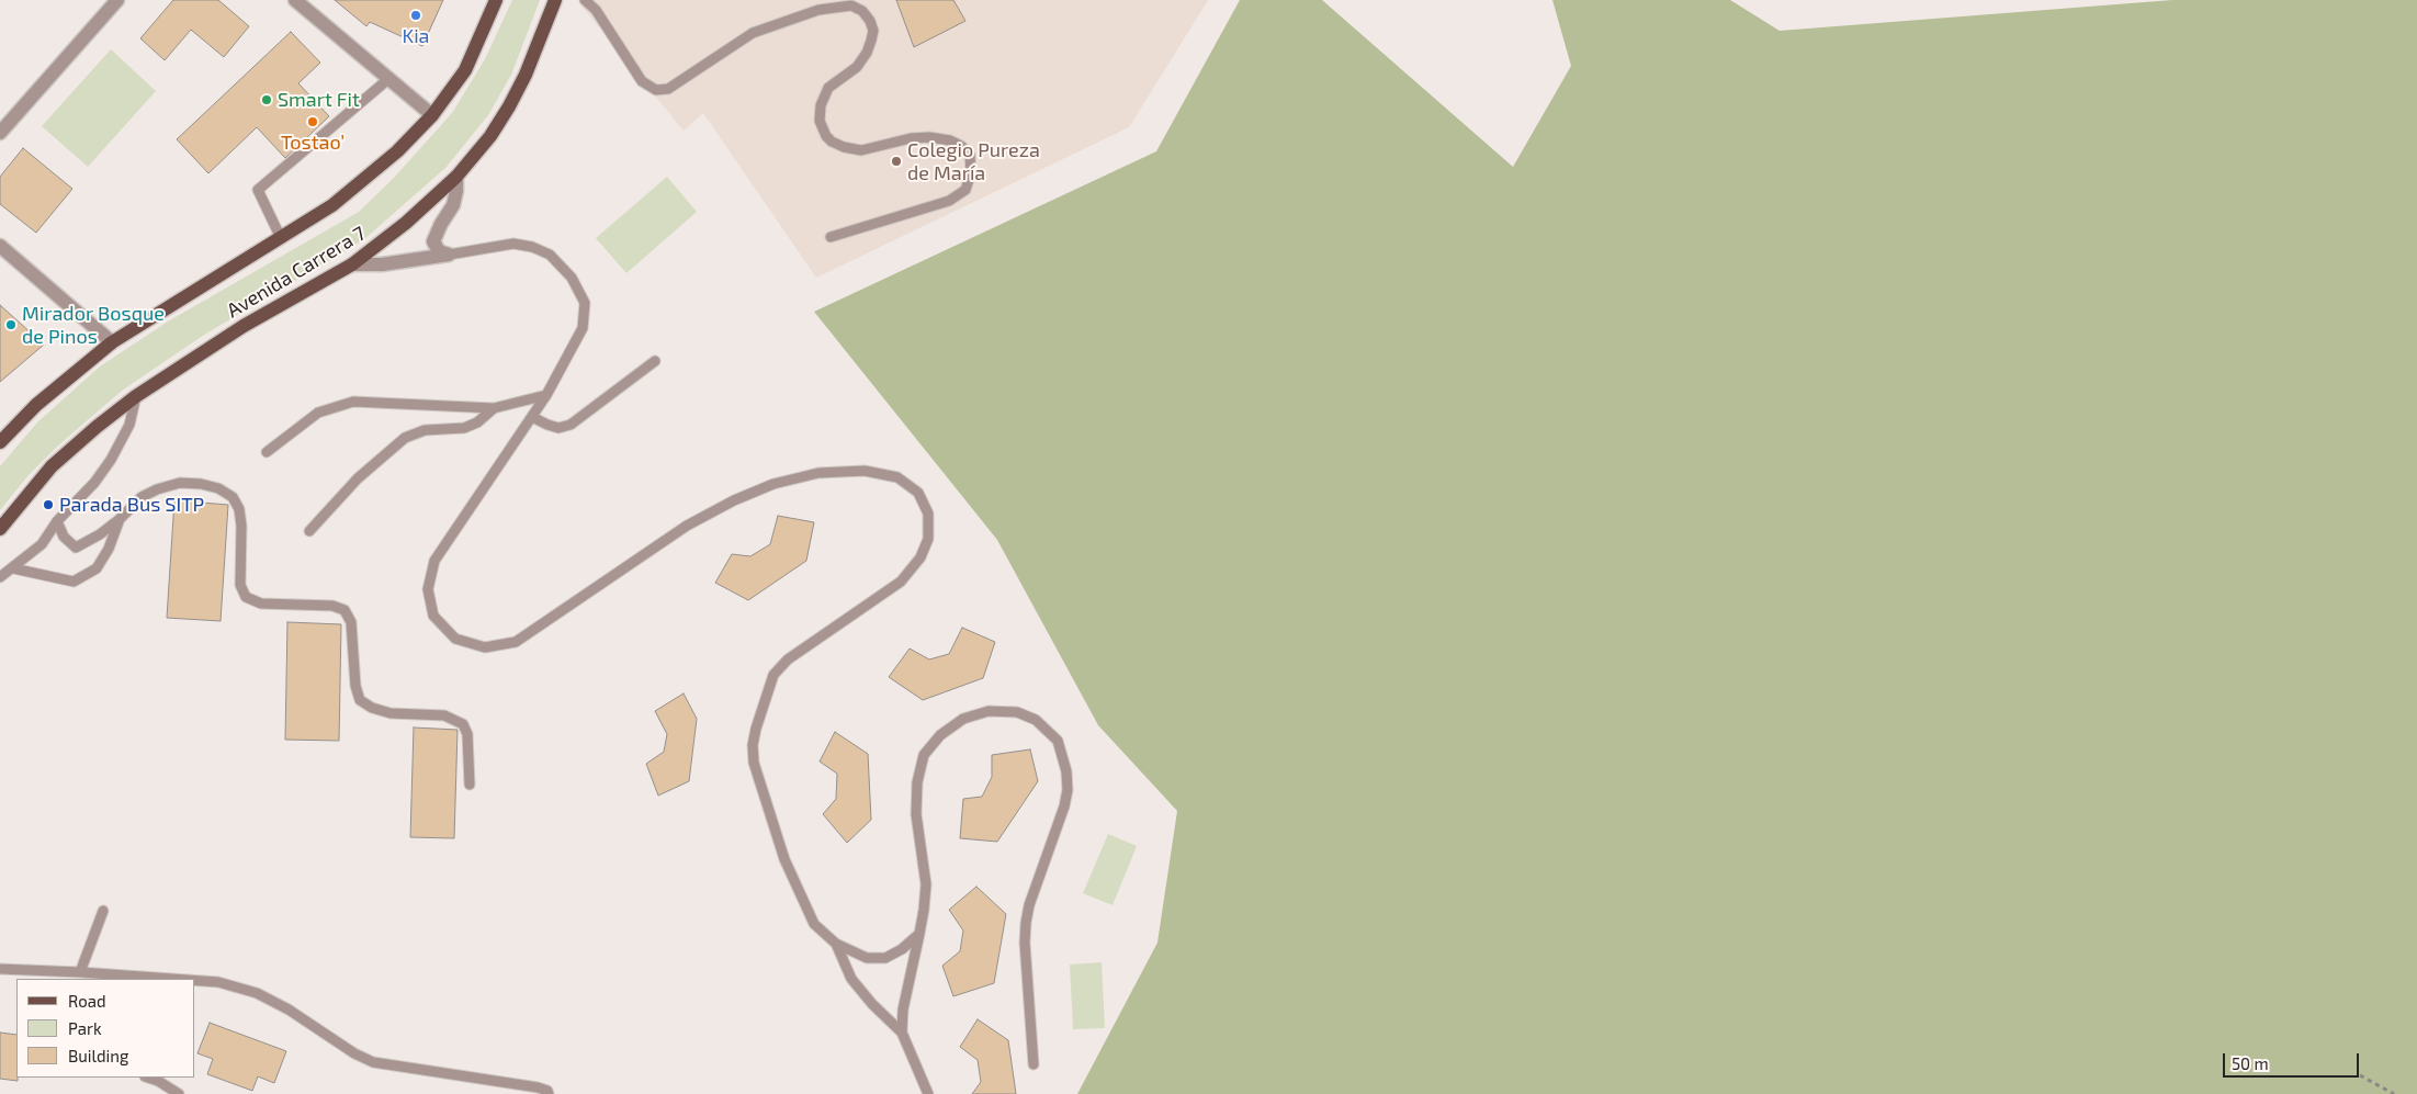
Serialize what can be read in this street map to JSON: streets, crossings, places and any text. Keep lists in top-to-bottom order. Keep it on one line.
{"streets":{"main road":["Avenida Carrera 7"]},"places":["Kia","Smart Fit","Tostao’","Colegio Pureza de María","Mirador Bosque de Pinos","Parada Bus SITP"],"legend":["Road","Park","Building"],"scale_bar":"50 m"}
